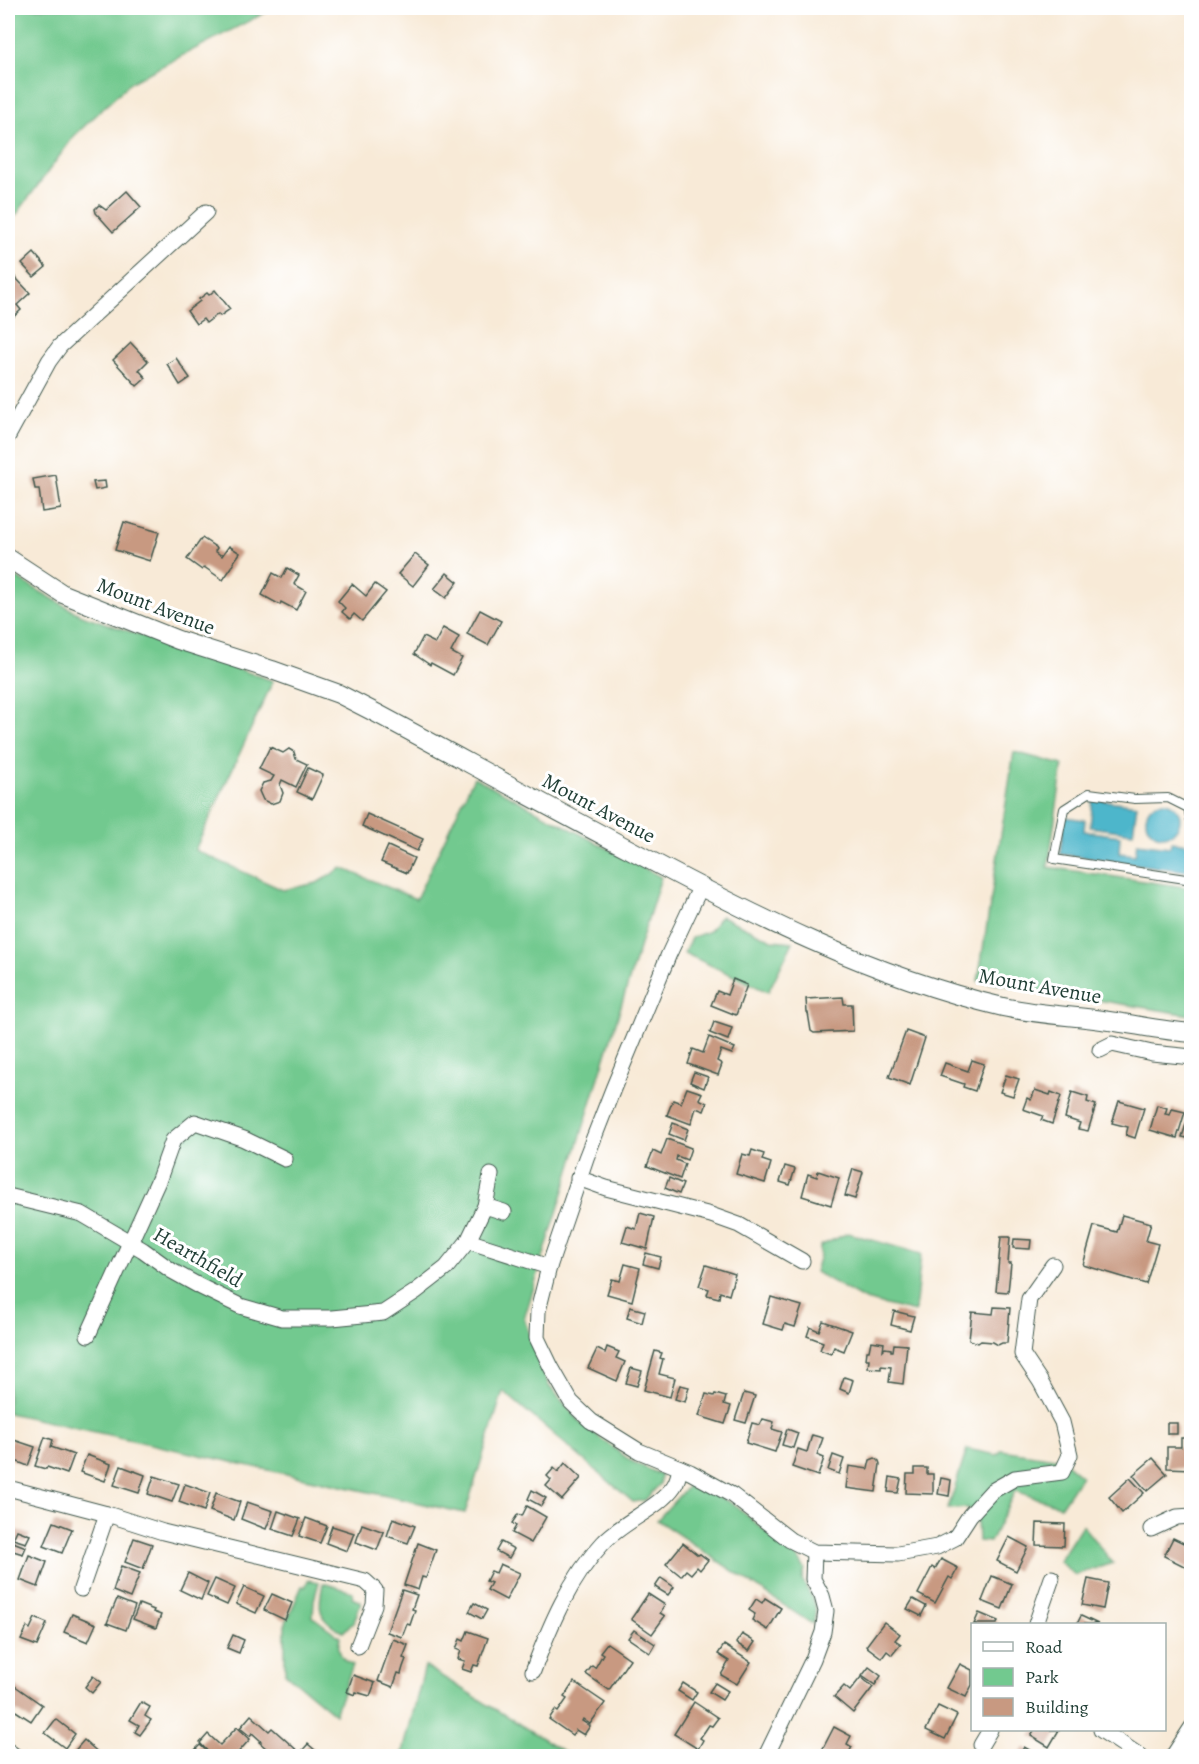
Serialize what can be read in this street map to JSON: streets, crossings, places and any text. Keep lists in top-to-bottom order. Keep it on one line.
{"streets":{"street":["Mount Avenue","Hearthfield"]},"legend":["Road","Park","Building"]}
